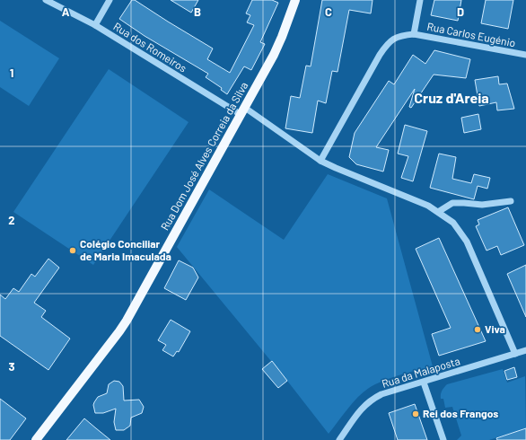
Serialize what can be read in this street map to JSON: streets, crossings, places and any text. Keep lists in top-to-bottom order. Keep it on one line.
{"streets":{"main road":["Rua Dom José Alves Correia da Silva"],"street":["Rua Carlos Eugénio","Rua dos Romeiros","Rua da Malaposta"]},"crossings":[["Rua Carlos Eugénio","Rua dos Romeiros"],["Rua dos Romeiros","Rua Dom José Alves Correia da Silva"],["Rua dos Romeiros","Rua da Malaposta"]],"districts":["Cruz d'Areia"],"places":["Colégio Conciliar de Maria Imaculada","Viva","Rei dos Frangos"],"grid":{"columns":["A","B","C","D"],"rows":["1","2","3"]}}
